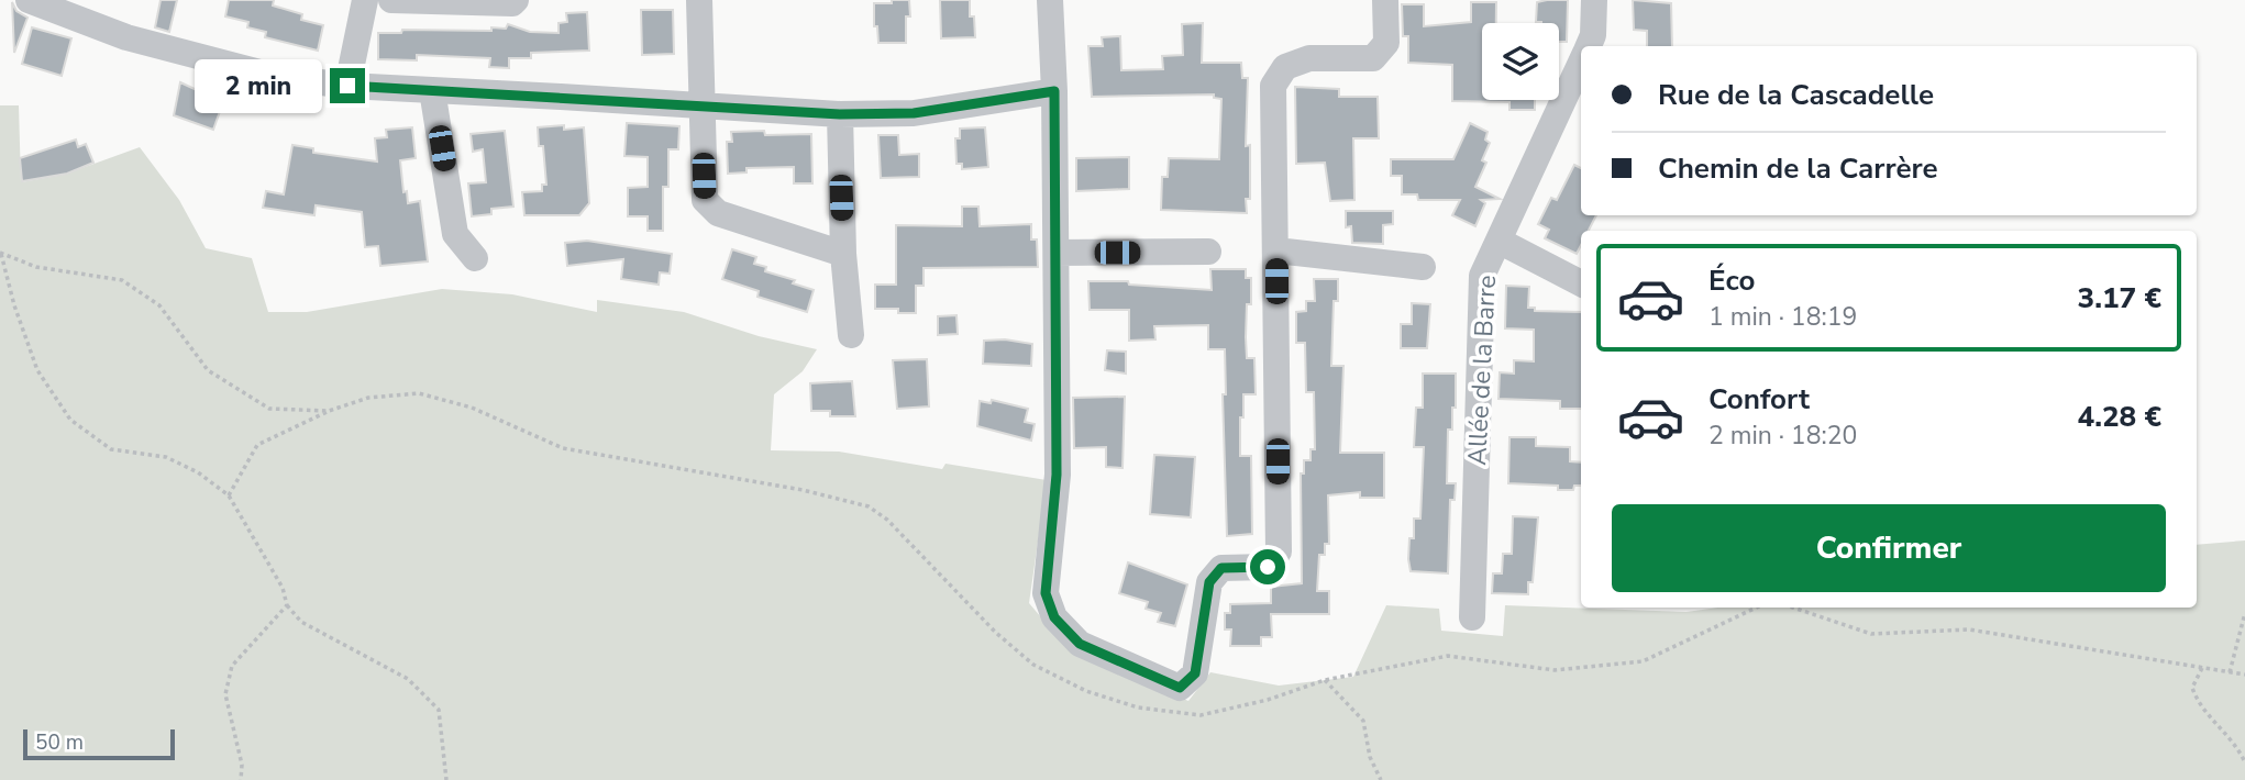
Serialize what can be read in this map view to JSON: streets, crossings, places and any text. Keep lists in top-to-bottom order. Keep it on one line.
{"streets":{"street":["Allée de la Barre"]},"scale_bar":"50 m","page":{"banner":["Rue de la Cascadelle","Chemin de la Carrère"],"bubble":"2 min","list":[{"name":"Éco","note":"1 min · 18:19","value":"3.17 €"},{"name":"Confort","note":"2 min · 18:20","value":"4.28 €"}],"buttons":"Confirmer","scale":"50 m"}}
